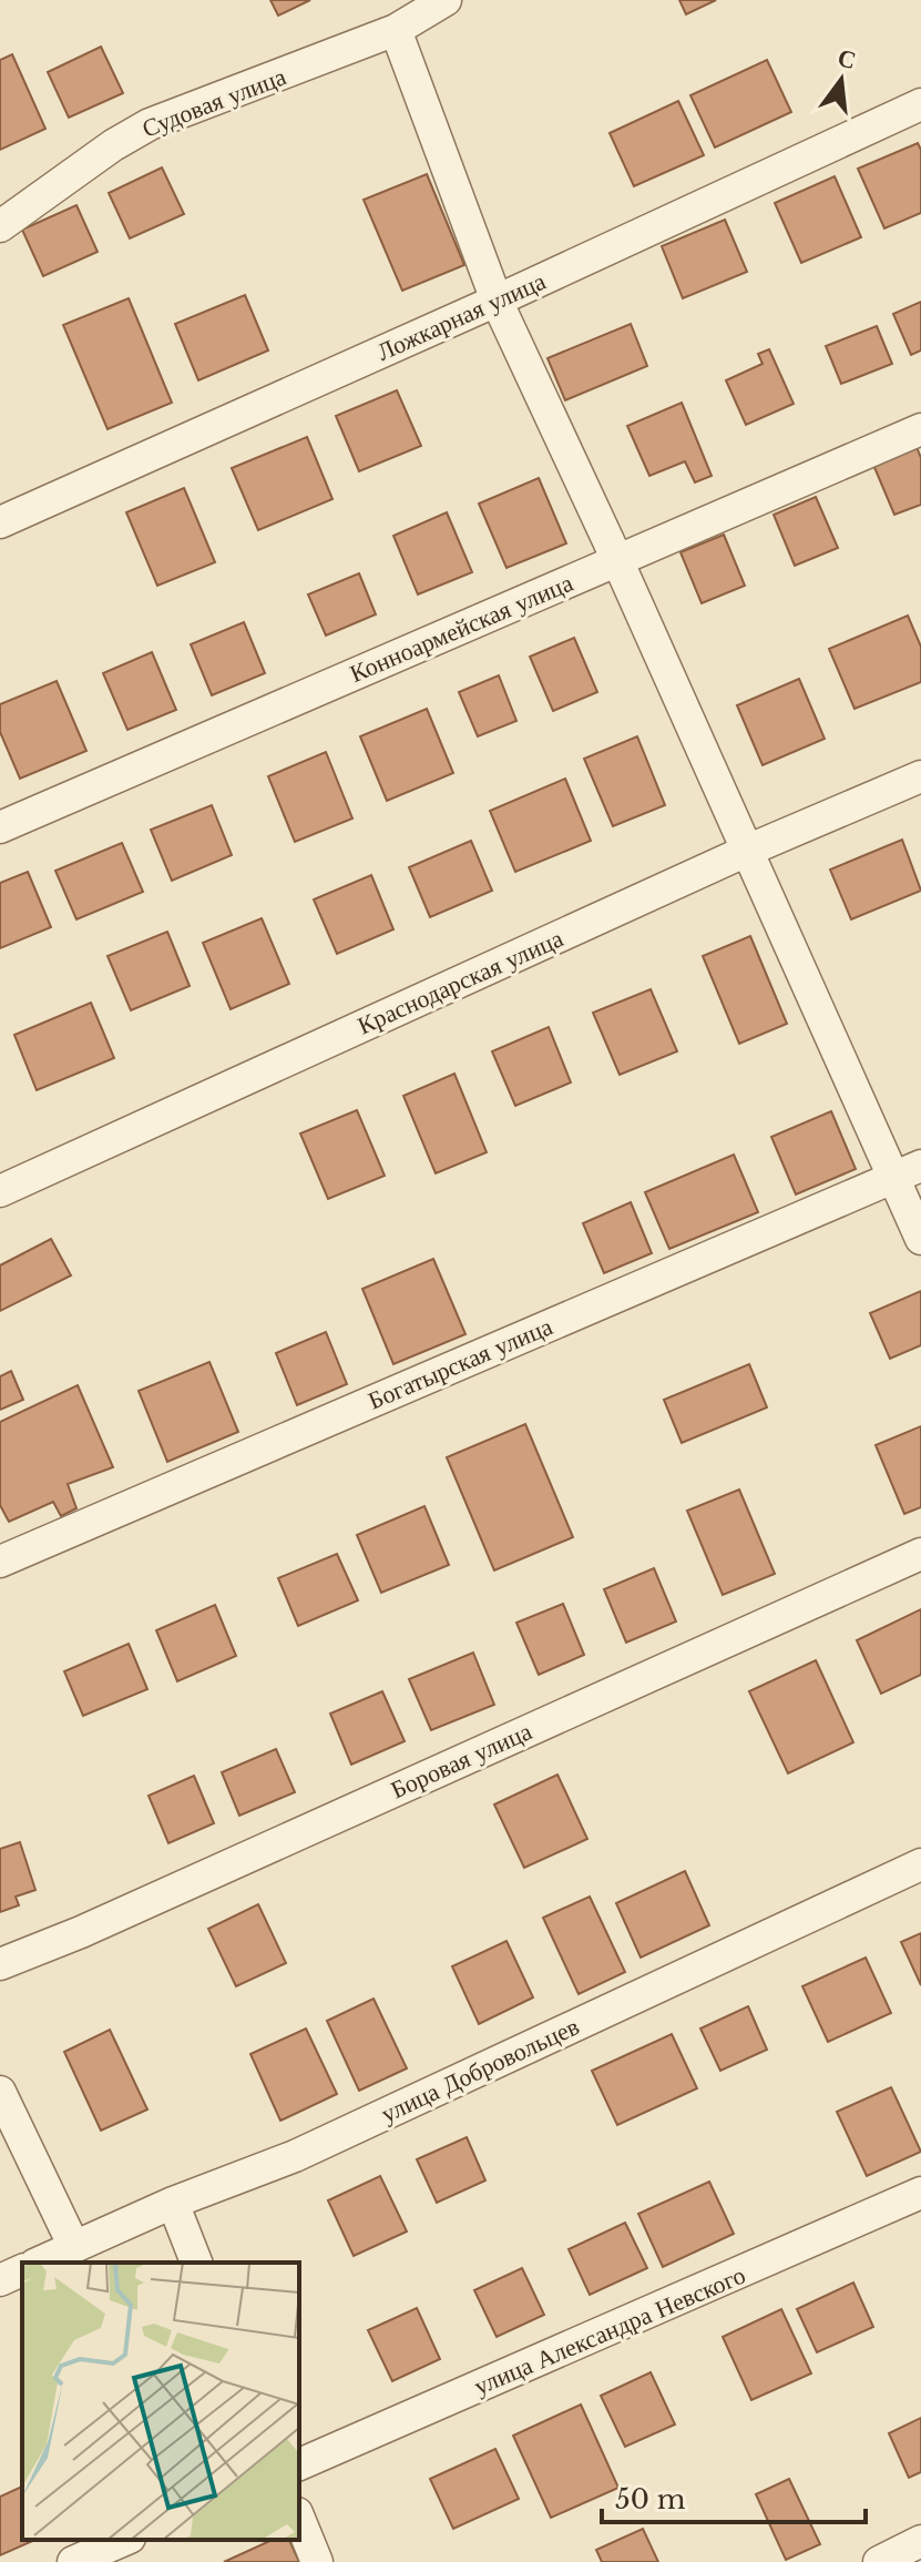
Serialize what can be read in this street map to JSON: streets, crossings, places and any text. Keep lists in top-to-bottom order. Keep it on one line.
{"streets":{"street":["Судовая улица","Ложкарная улица","Конноармейская улица","Краснодарская улица","Богатырская улица","Боровая улица","улица Добровольцев","улица Александра Невского"]},"scale_bar":"50 m","north":"top"}
